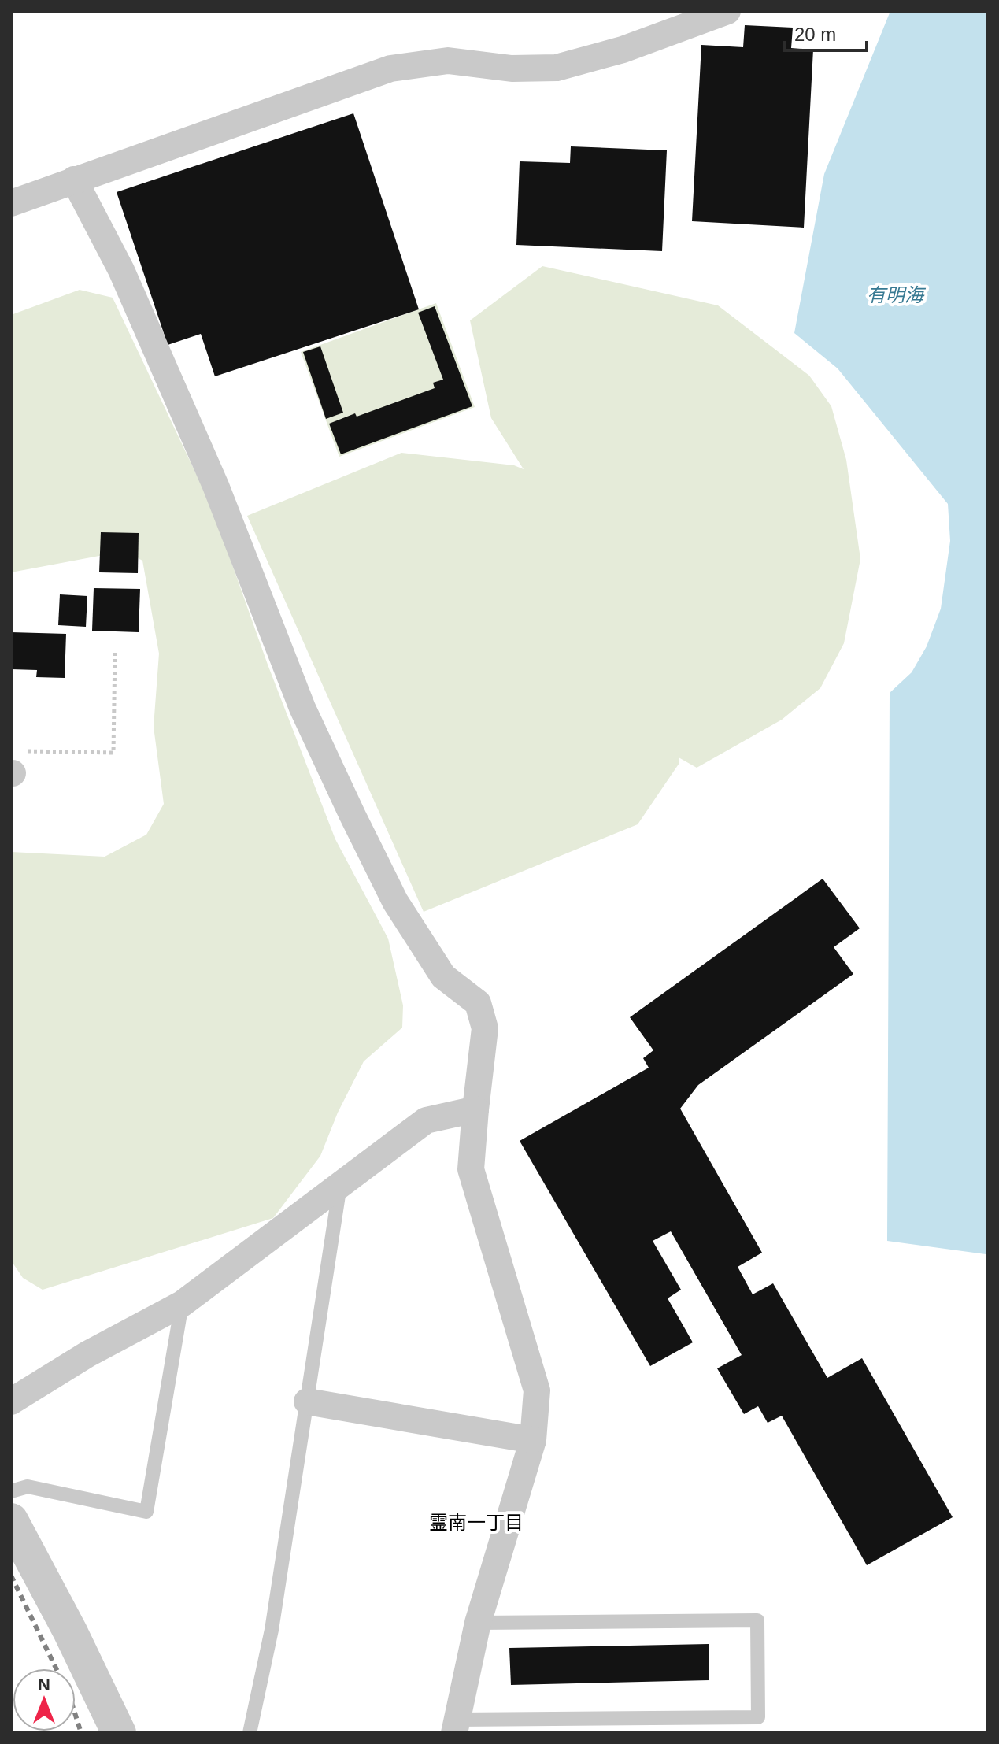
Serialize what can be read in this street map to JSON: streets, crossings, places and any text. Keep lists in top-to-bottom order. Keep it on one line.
{"districts":["霊南一丁目"],"water":["有明海"],"scale_bar":"20 m","north":"top"}
